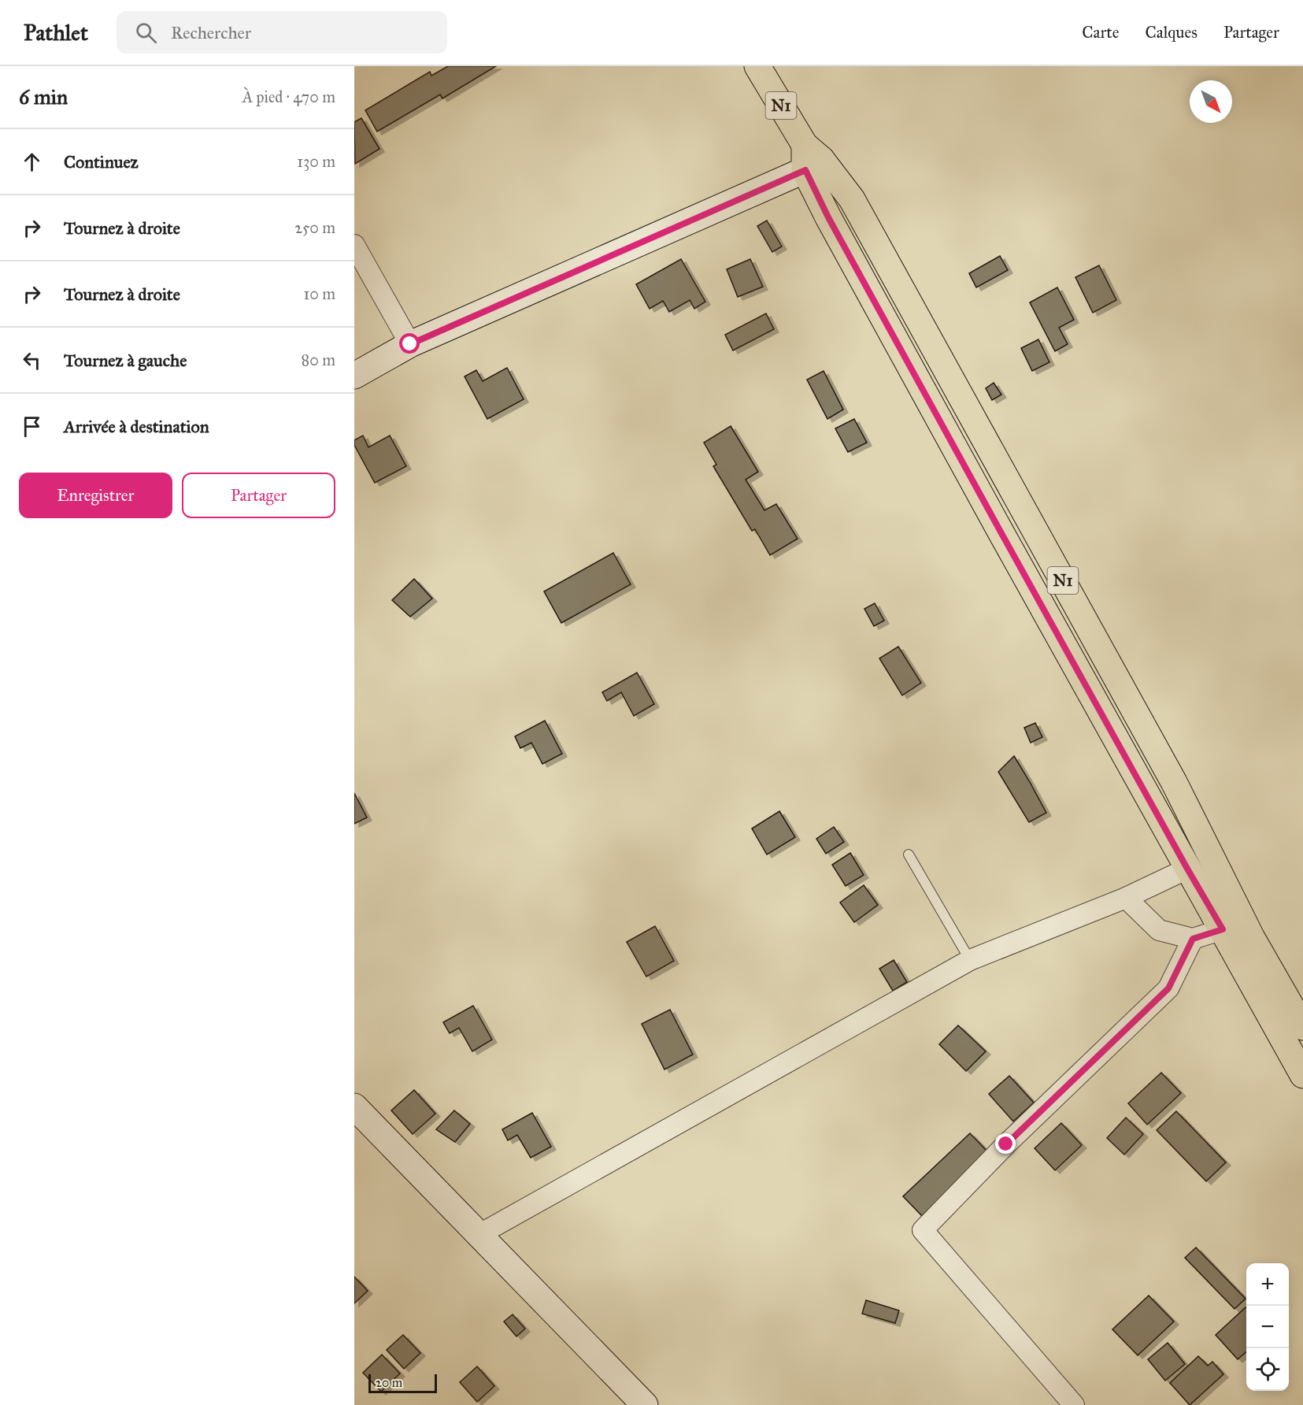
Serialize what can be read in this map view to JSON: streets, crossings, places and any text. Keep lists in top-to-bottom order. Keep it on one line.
{"streets":{"main road":["N1"]},"scale_bar":"20 m","north":"bottom right","page":{"header":"Pathlet","search":"Rechercher","nav":["Carte","Calques","Partager"],"heading":["6 min","À pied · 470 m"],"list":[["Continuez","130 m"],["Tournez à droite","250 m"],["Tournez à droite","10 m"],["Tournez à gauche","80 m"],"Arrivée à destination"],"buttons":["Enregistrer","Partager"],"map_buttons":["+","−"],"scale":"20 m"}}
